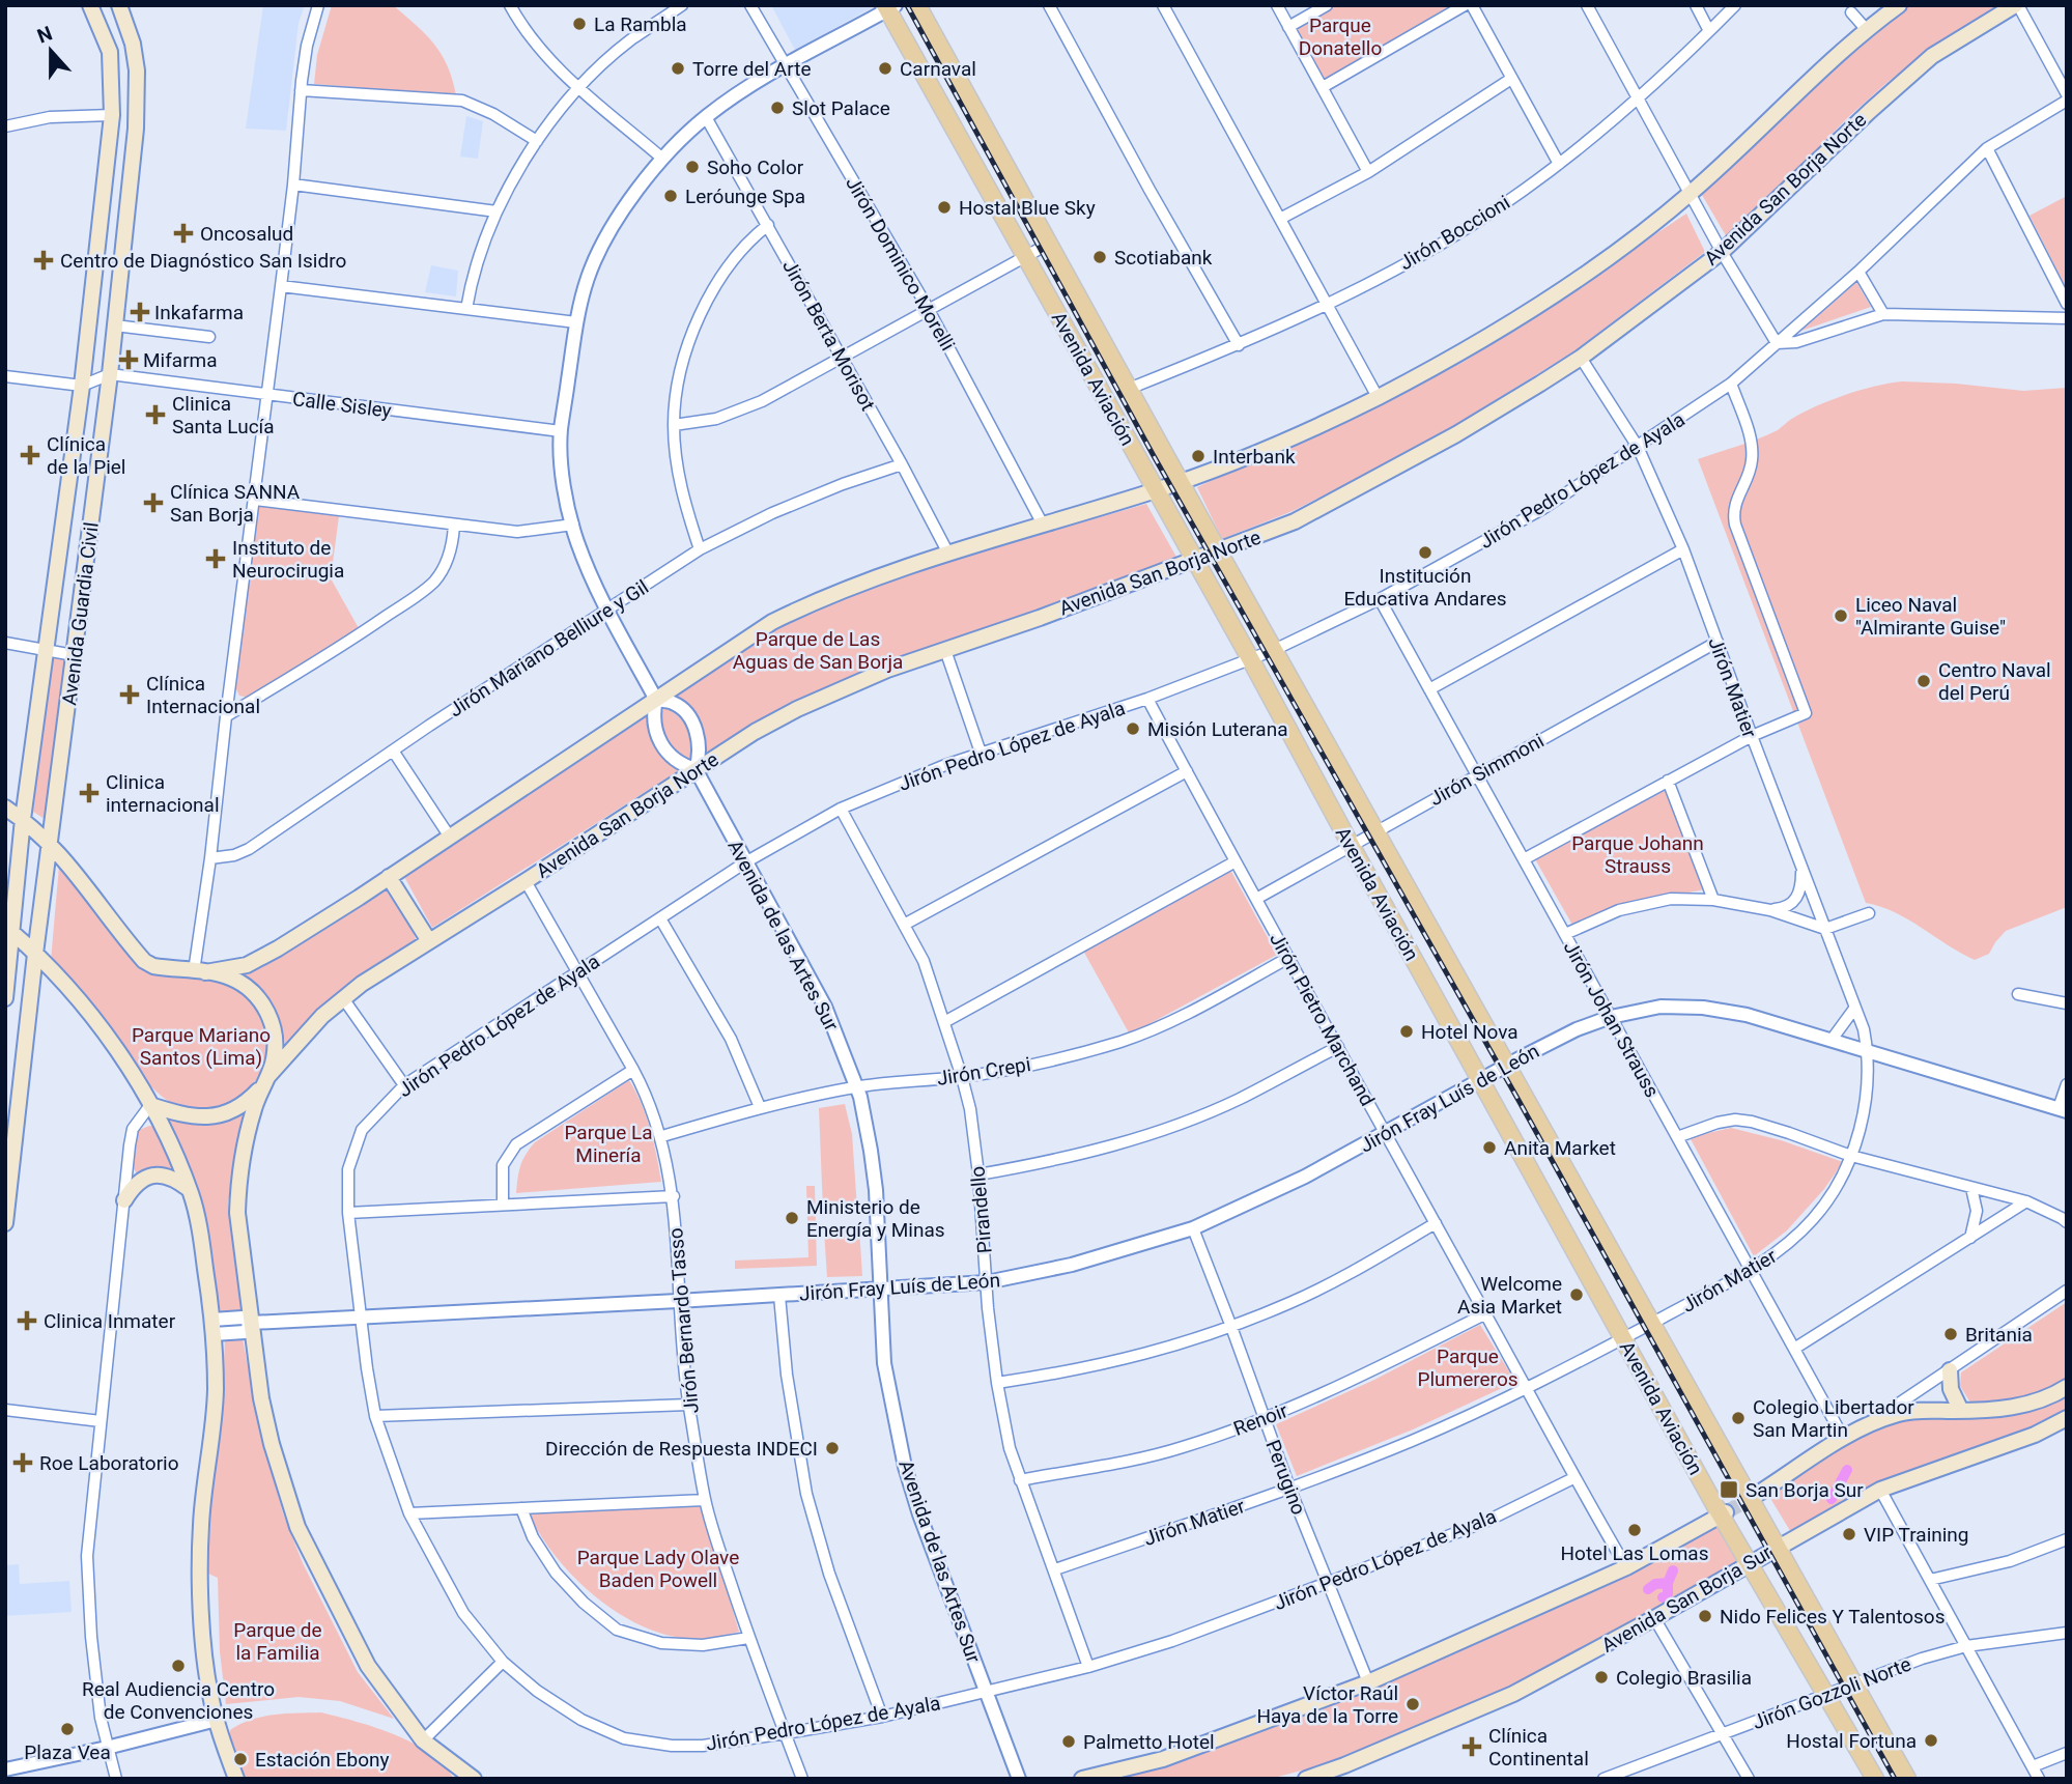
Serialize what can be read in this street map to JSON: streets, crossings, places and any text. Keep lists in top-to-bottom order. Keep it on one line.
{"streets":{"main road":["Avenida San Borja Norte","Avenida Aviación","Avenida Guardia Civil","Avenida San Borja Sur"],"street":["Jirón Boccioni","Jirón Dominico Morelli","Jirón Berta Morisot","Calle Sisley","Jirón Pedro López de Ayala","Jirón Mariano Belliure y Gil","Jirón Matier","Jirón Simmoni","Avenida de las Artes Sur","Jirón Pietro Marchand","Jirón Johan Strauss","Jirón Crepi","Jirón Fray Luís de León","Pirandello","Jirón Bernardo Tasso","Renoir","Perugino","Jirón Gozzoli Norte"]},"crossings":[["Avenida San Borja Norte","Avenida Aviación"],["Avenida San Borja Norte","Jirón Matier"],["Avenida San Borja Norte","Avenida de las Artes Sur"],["Avenida San Borja Norte","Jirón Fray Luís de León"],["Avenida San Borja Norte","Jirón Bernardo Tasso"],["Jirón Boccioni","Avenida Aviación"],["Jirón Berta Morisot","Jirón Mariano Belliure y Gil"],["Avenida Aviación","Jirón Pedro López de Ayala"],["Avenida Aviación","Jirón Matier"],["Avenida Aviación","Jirón Simmoni"],["Avenida Aviación","Jirón Fray Luís de León"],["Avenida Aviación","Avenida San Borja Sur"],["Avenida Aviación","Jirón Gozzoli Norte"],["Calle Sisley","Avenida Guardia Civil"],["Jirón Pedro López de Ayala","Jirón Matier"],["Jirón Pedro López de Ayala","Avenida de las Artes Sur"],["Jirón Pedro López de Ayala","Jirón Pietro Marchand"],["Jirón Pedro López de Ayala","Jirón Johan Strauss"],["Jirón Pedro López de Ayala","Jirón Fray Luís de León"],["Jirón Pedro López de Ayala","Pirandello"],["Jirón Pedro López de Ayala","Jirón Bernardo Tasso"],["Jirón Pedro López de Ayala","Perugino"],["Jirón Matier","Jirón Simmoni"],["Jirón Matier","Jirón Pietro Marchand"],["Jirón Matier","Jirón Johan Strauss"],["Jirón Matier","Jirón Fray Luís de León"],["Jirón Matier","Pirandello"],["Jirón Matier","Perugino"],["Jirón Simmoni","Jirón Pietro Marchand"],["Jirón Simmoni","Jirón Johan Strauss"],["Avenida de las Artes Sur","Jirón Crepi"],["Avenida de las Artes Sur","Jirón Fray Luís de León"],["Jirón Pietro Marchand","Jirón Crepi"],["Jirón Pietro Marchand","Jirón Fray Luís de León"],["Jirón Pietro Marchand","Renoir"],["Jirón Johan Strauss","Jirón Fray Luís de León"],["Jirón Crepi","Pirandello"],["Jirón Crepi","Jirón Bernardo Tasso"],["Jirón Fray Luís de León","Pirandello"],["Jirón Fray Luís de León","Jirón Bernardo Tasso"],["Jirón Fray Luís de León","Perugino"],["Pirandello","Renoir"],["Renoir","Perugino"]],"parks":["Parque Donatello","Parque de Las Aguas de San Borja","Parque Johann Strauss","Parque Mariano Santos (Lima)","Parque La Minería","Parque Plumereros","Parque Lady Olave Baden Powell","Parque de la Familia"],"places":{"other":["La Rambla","Torre del Arte","Carnaval","Slot Palace","Soho Color","Leróunge Spa","Hostal Blue Sky","Scotiabank","Interbank","Institución Educativa Andares","Liceo Naval \"Almirante Guise\"","Centro Naval del Perú","Misión Luterana","Hotel Nova","Anita Market","Ministerio de Energía y Minas","Welcome Asia Market","Britania","Colegio Libertador San Martin","Dirección de Respuesta INDECI","Hotel Las Lomas","VIP Training","Nido Felices Y Talentosos","Real Audiencia Centro de Convenciones","Colegio Brasilia","Víctor Raúl Haya de la Torre","Plaza Vea","Hostal Fortuna","Palmetto Hotel","Estación Ebony"],"health":["Oncosalud","Centro de Diagnóstico San Isidro","Inkafarma","Mifarma","Clinica Santa Lucía","Clínica de la Piel","Clínica SANNA San Borja","Instituto de Neurocirugia","Clínica Internacional","Clinica internacional","Clinica Inmater","Roe Laboratorio","Clínica Continental"],"transit":["San Borja Sur"]},"north":"top"}
